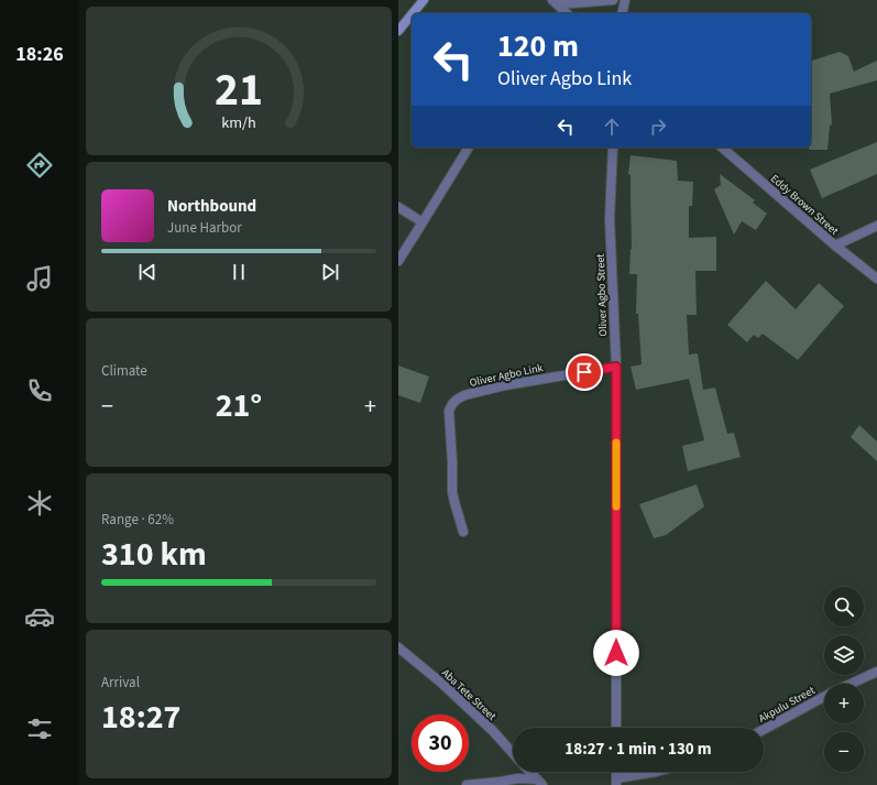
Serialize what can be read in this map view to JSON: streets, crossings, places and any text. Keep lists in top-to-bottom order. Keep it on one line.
{"streets":{"street":["Eddy Brown Street","Oliver Agbo Street","Oliver Agbo Link","Aba Tete Street","Akpulu Street"]},"crossings":[["Oliver Agbo Street","Oliver Agbo Link"]],"page":{"tabs":"18:26","turn":["120 m","Oliver Agbo Link"],"song":["Northbound","June Harbor"],"tile":["Climate",["Range · 62%","310 km"],["Arrival","18:27"]],"heat":["−","21°","+"],"map_buttons":["+","−"],"limit":"30","trip":"18:27 · 1 min · 130 m","gauge":["21","km/h"]}}
